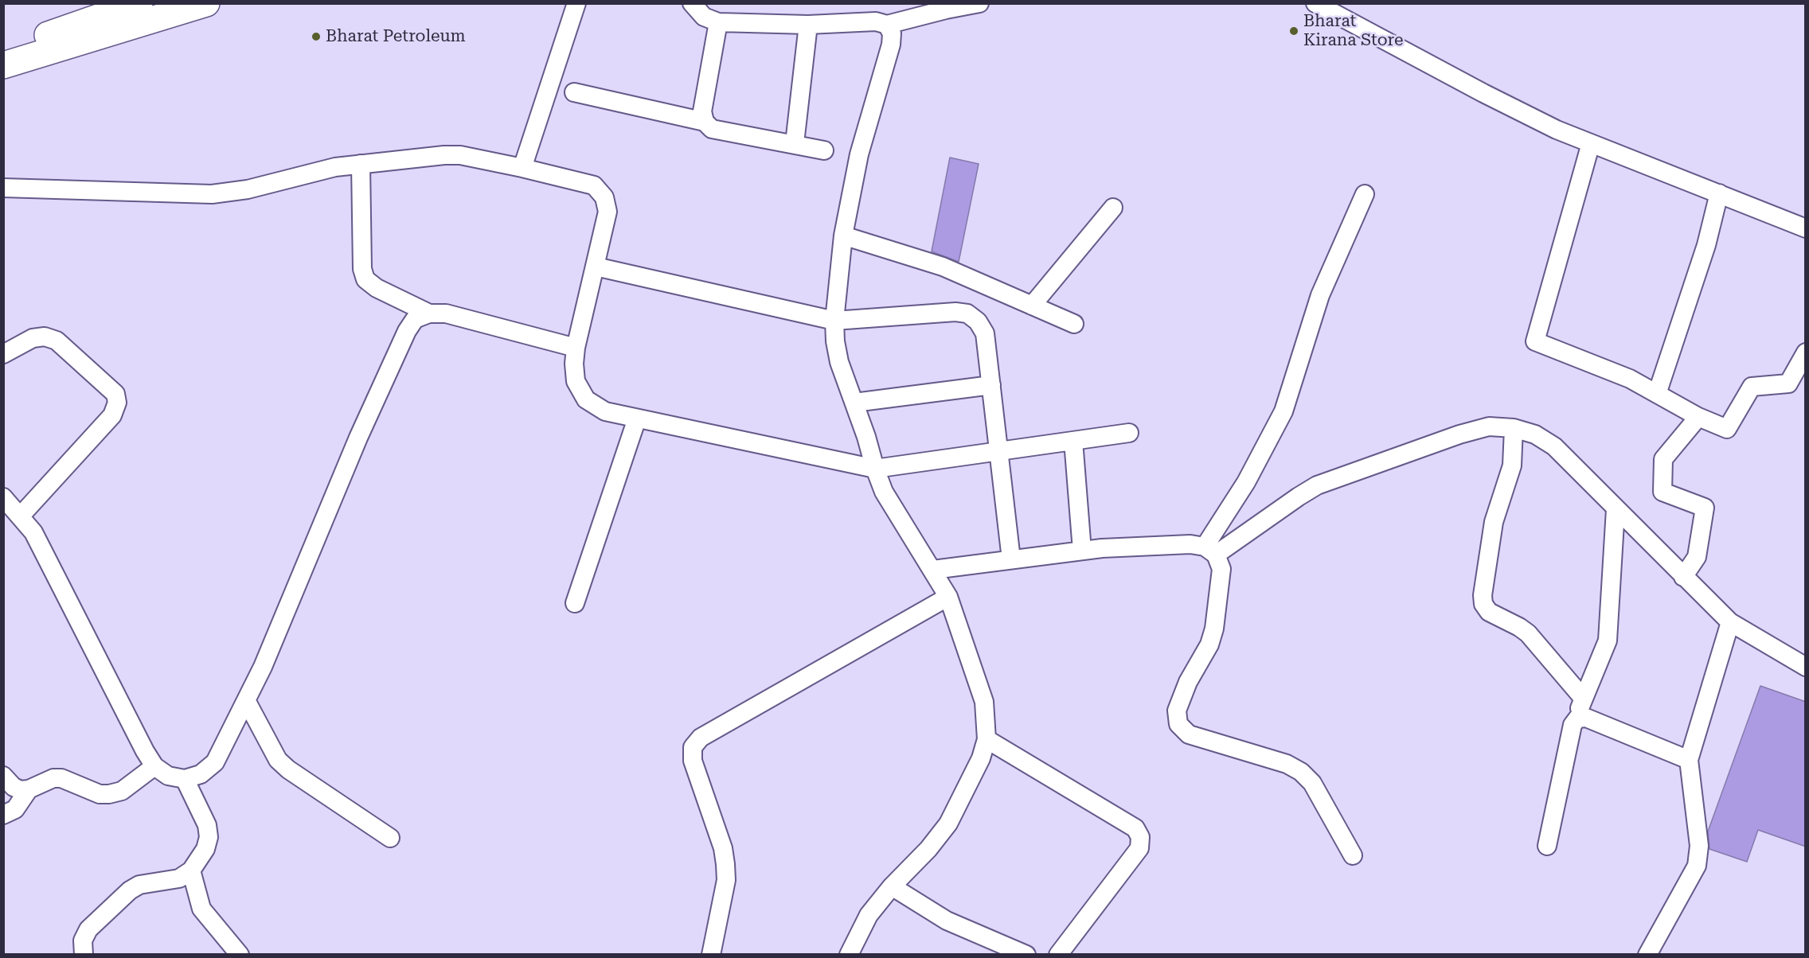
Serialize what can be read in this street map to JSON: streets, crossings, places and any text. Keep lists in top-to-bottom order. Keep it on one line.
{"places":["Bharat Kirana Store","Bharat Petroleum"]}
